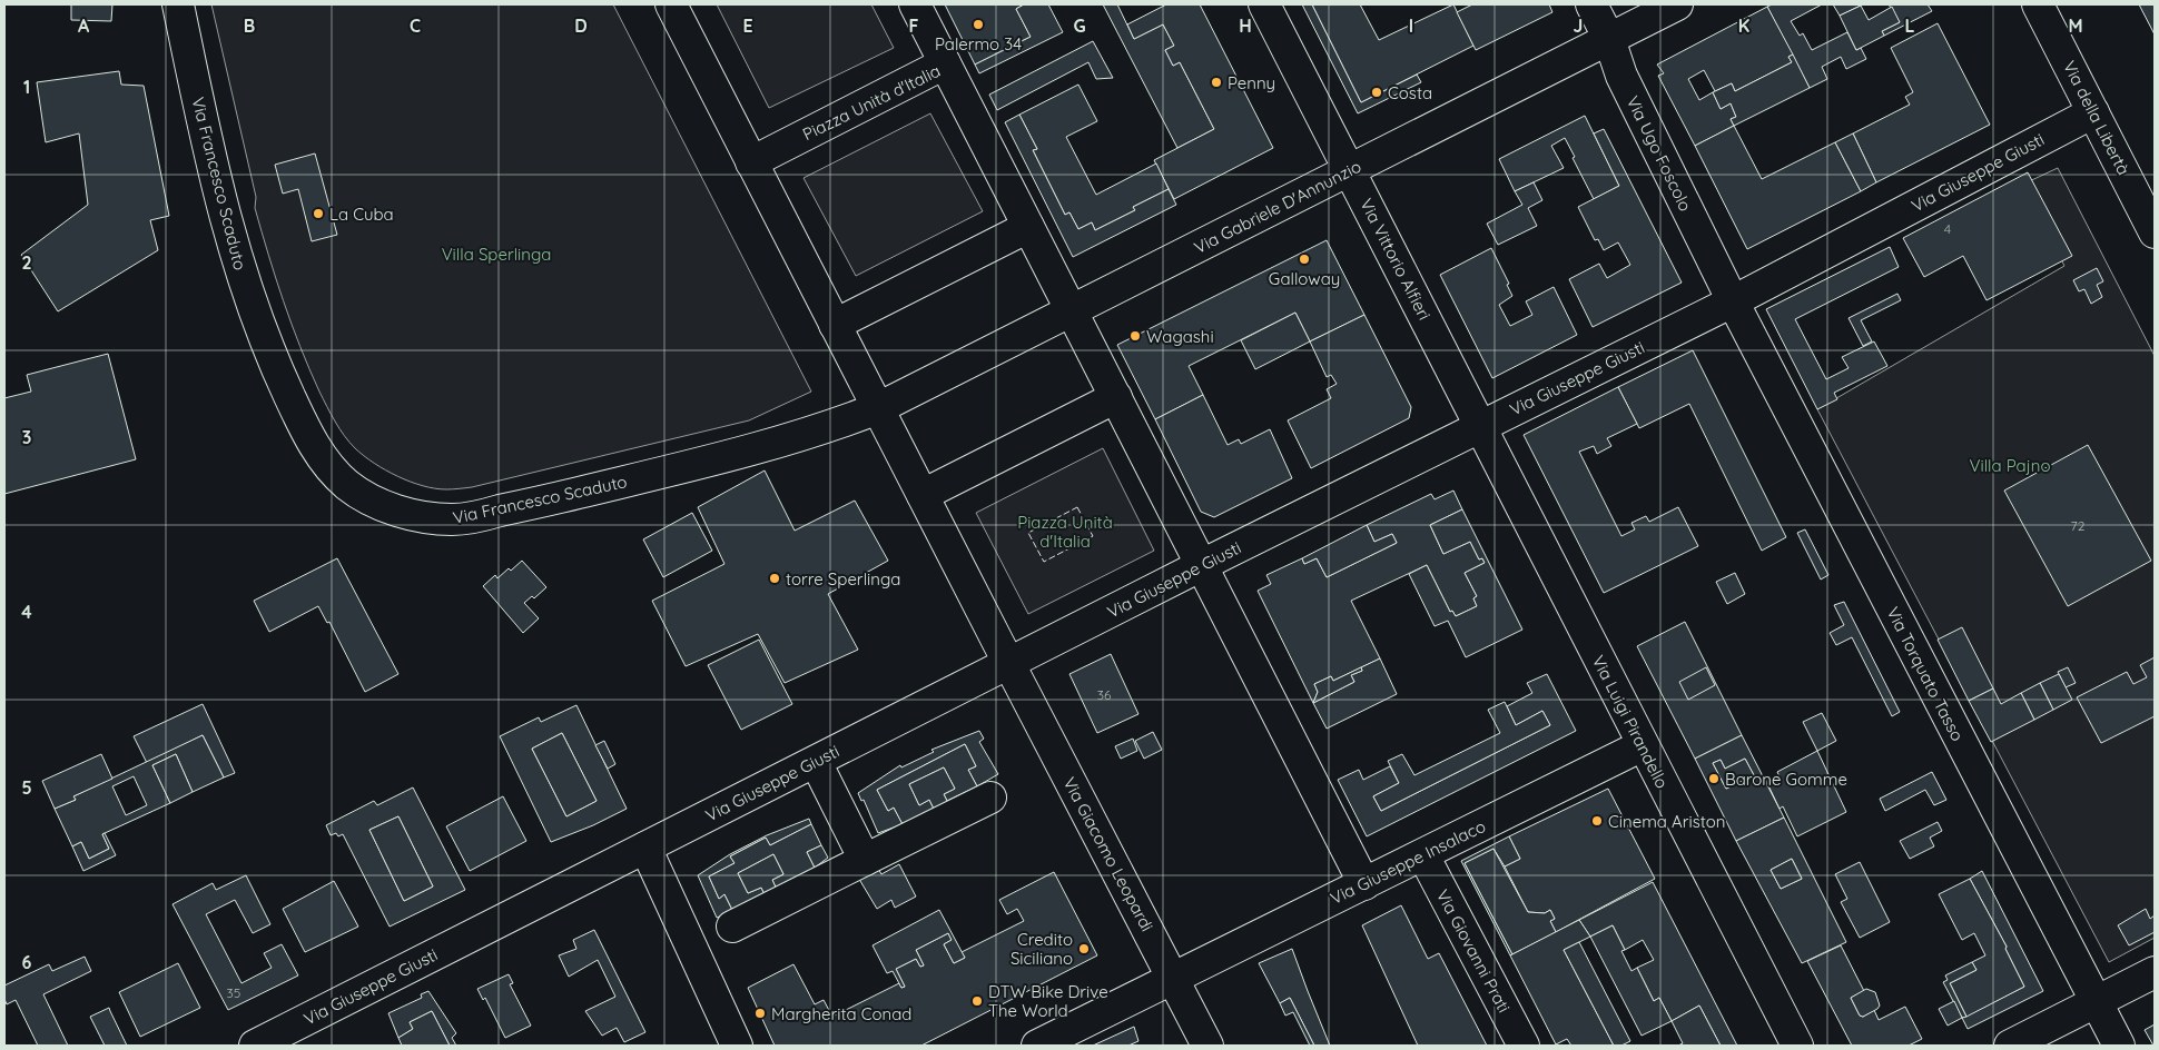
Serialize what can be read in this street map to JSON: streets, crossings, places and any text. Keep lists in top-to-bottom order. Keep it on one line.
{"streets":{"street":["Piazza Unità d'Italia","Via della Libertà","Via Ugo Foscolo","Via Giuseppe Giusti","Via Francesco Scaduto","Via Gabriele D'Annunzio","Via Vittorio Alfieri","Via Torquato Tasso","Via Luigi Pirandello","Via Giacomo Leopardi","Via Giuseppe Insalaco","Via Giovanni Prati"]},"crossings":[["Piazza Unità d'Italia","Via Giuseppe Giusti"],["Piazza Unità d'Italia","Via Gabriele D'Annunzio"],["Piazza Unità d'Italia","Via Giuseppe Insalaco"],["Via della Libertà","Via Giuseppe Giusti"],["Via Ugo Foscolo","Via Giuseppe Giusti"],["Via Ugo Foscolo","Via Gabriele D'Annunzio"],["Via Ugo Foscolo","Via Torquato Tasso"],["Via Giuseppe Giusti","Via Vittorio Alfieri"],["Via Giuseppe Giusti","Via Torquato Tasso"],["Via Giuseppe Giusti","Via Luigi Pirandello"],["Via Giuseppe Giusti","Via Giacomo Leopardi"],["Via Francesco Scaduto","Via Gabriele D'Annunzio"],["Via Gabriele D'Annunzio","Via Vittorio Alfieri"],["Via Vittorio Alfieri","Via Luigi Pirandello"],["Via Luigi Pirandello","Via Giuseppe Insalaco"],["Via Giacomo Leopardi","Via Giuseppe Insalaco"],["Via Giuseppe Insalaco","Via Giovanni Prati"]],"parks":["Villa Sperlinga","Villa Pajno","Piazza Unità d'Italia"],"places":["Palermo 34","Penny","Costa","La Cuba","Galloway","Wagashi","torre Sperlinga","Barone Gomme","Cinema Ariston","Credito Siciliano","DTW Bike Drive The World","Margherita Conad"],"house_numbers":["4","72","36","35"],"grid":{"columns":["A","B","C","D","E","F","G","H","I","J","K","L","M"],"rows":["1","2","3","4","5","6"]}}
